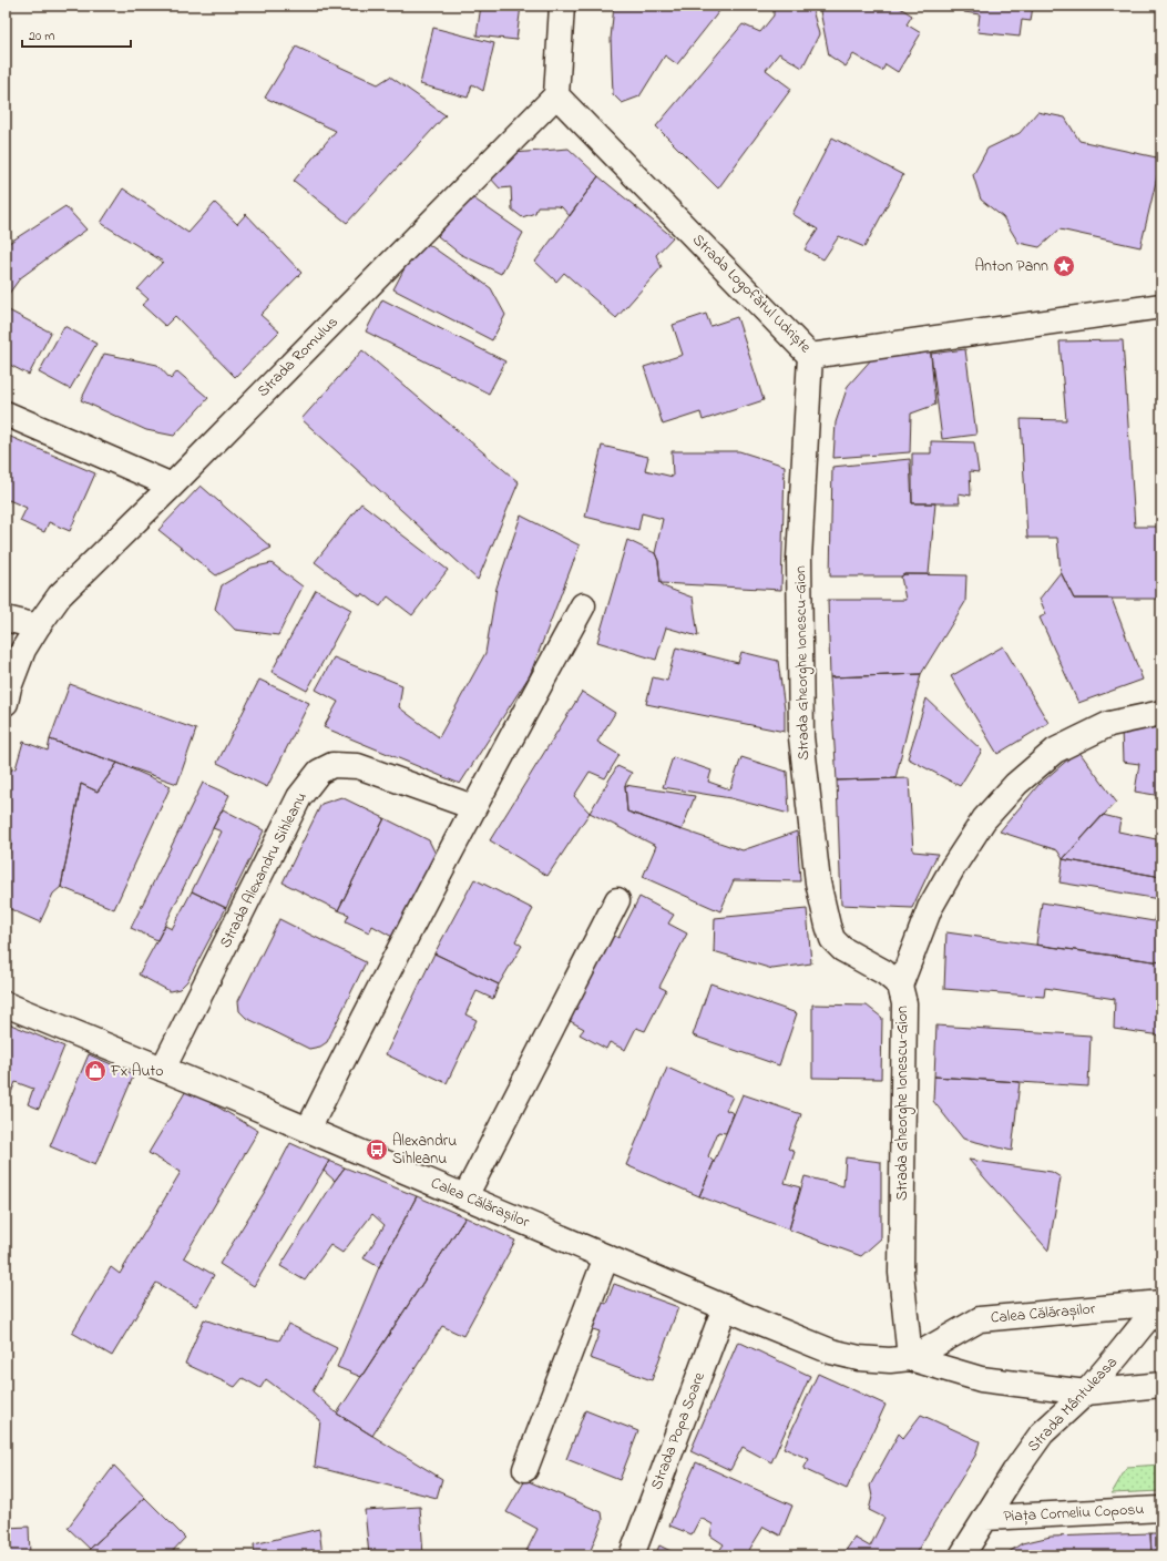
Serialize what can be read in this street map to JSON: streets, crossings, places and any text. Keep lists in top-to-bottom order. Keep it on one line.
{"streets":{"street":["Strada Logofătul Udriște","Strada Romulus","Strada Gheorghe Ionescu-Gion","Strada Alexandru Sihleanu","Calea Călărașilor","Strada Mântuleasa","Strada Popa Soare","Piața Corneliu Coposu"]},"crossings":[["Strada Logofătul Udriște","Strada Romulus"],["Strada Logofătul Udriște","Strada Gheorghe Ionescu-Gion"],["Strada Gheorghe Ionescu-Gion","Calea Călărașilor"],["Strada Alexandru Sihleanu","Calea Călărașilor"],["Calea Călărașilor","Strada Mântuleasa"],["Calea Călărașilor","Strada Popa Soare"],["Strada Mântuleasa","Piața Corneliu Coposu"]],"places":{"place":["Anton Pann"],"shop":["Fx Auto"],"bus stop":["Alexandru Sihleanu"]},"scale_bar":"20 m"}
